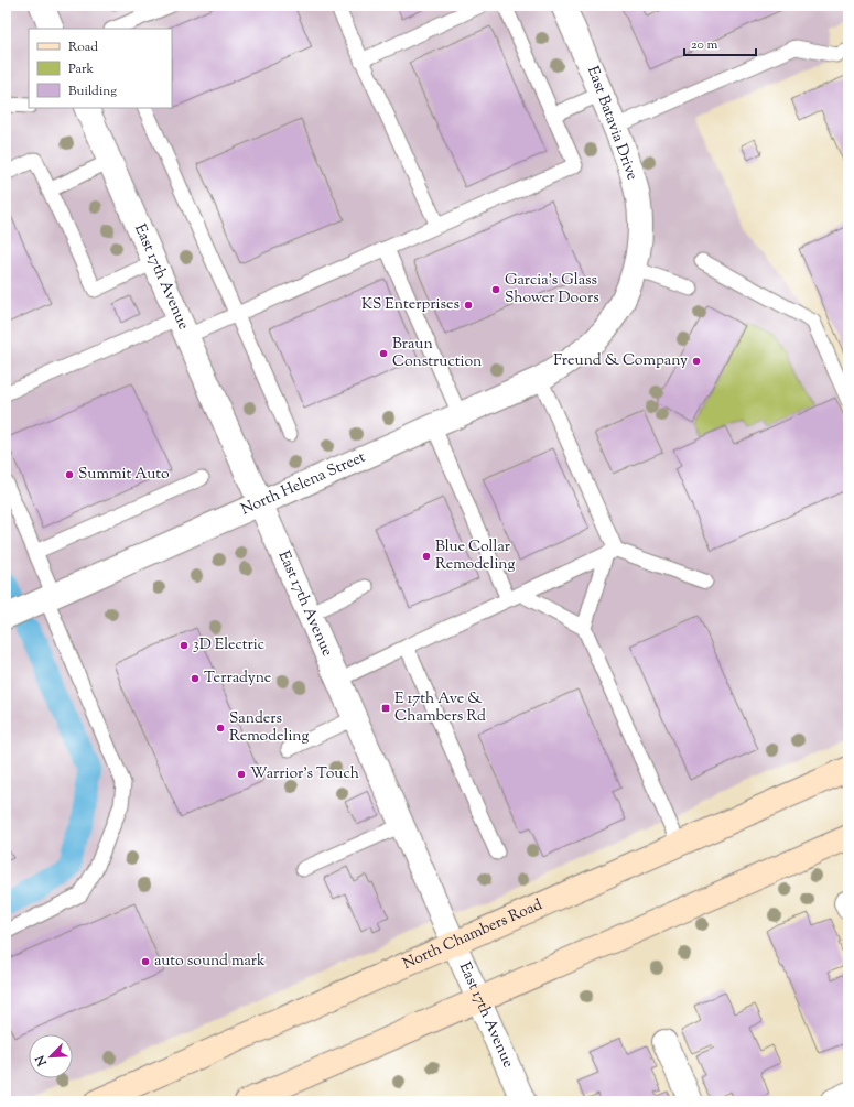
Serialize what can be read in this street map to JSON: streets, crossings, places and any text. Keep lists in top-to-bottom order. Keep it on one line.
{"streets":{"main road":["North Chambers Road"],"street":["East Batavia Drive","East 17th Avenue","North Helena Street"]},"crossings":[["East Batavia Drive","North Helena Street"],["East 17th Avenue","North Helena Street"],["East 17th Avenue","North Chambers Road"]],"places":{"other":["Garcia's Glass Shower Doors","KS Enterprises","Braun Construction","Freund & Company","Summit Auto","Blue Collar Remodeling","3D Electric","Terradyne","Sanders Remodeling","Warrior's Touch","auto sound mark"],"transit":["E 17th Ave & Chambers Rd"]},"legend":["Road","Park","Building"],"scale_bar":"20 m","north":"bottom left"}
